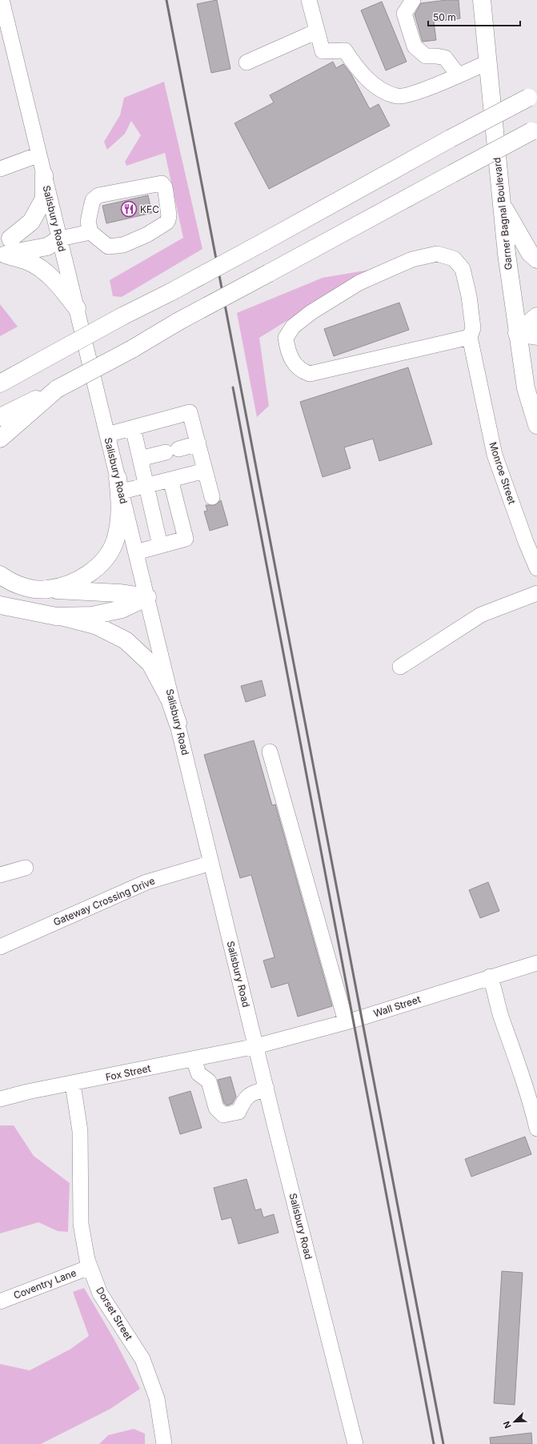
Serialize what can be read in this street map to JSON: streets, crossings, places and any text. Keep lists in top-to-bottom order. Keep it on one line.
{"streets":{"highway":["Garner Bagnal Boulevard"],"street":["Salisbury Road","Monroe Street","Gateway Crossing Drive","Wall Street","Fox Street","Coventry Lane","Dorset Street"]},"crossings":[["Salisbury Road","Gateway Crossing Drive"],["Salisbury Road","Wall Street"],["Salisbury Road","Fox Street"],["Wall Street","Fox Street"],["Fox Street","Dorset Street"],["Coventry Lane","Dorset Street"]],"places":{"restaurant":["KFC"]},"scale_bar":"50 m","north":"bottom left"}
